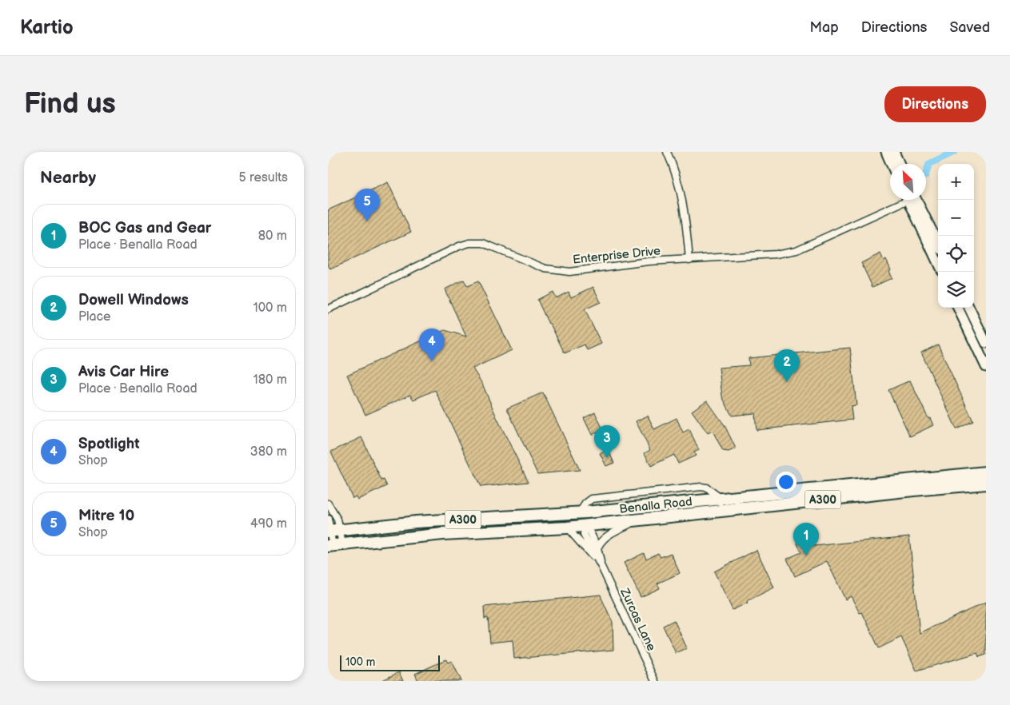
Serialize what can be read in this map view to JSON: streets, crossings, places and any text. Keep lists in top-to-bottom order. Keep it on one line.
{"streets":{"highway":["A300","Benalla Road"],"street":["Enterprise Drive","Zurcas Lane"]},"crossings":[["Benalla Road","Zurcas Lane"]],"scale_bar":"100 m","north":"top left","page":{"header":"Kartio","nav":["Map","Directions","Saved"],"buttons":"Directions","title":"Find us","heading":["Nearby","5 results"],"map_buttons":["+","−"],"pins":["5","4","2","3","1"],"list":[{"mark":"1","name":"BOC Gas and Gear","note":"Place · Benalla Road","value":"80 m"},{"mark":"2","name":"Dowell Windows","note":"Place","value":"100 m"},{"mark":"3","name":"Avis Car Hire","note":"Place · Benalla Road","value":"180 m"},{"mark":"4","name":"Spotlight","note":"Shop","value":"380 m"},{"mark":"5","name":"Mitre 10","note":"Shop","value":"490 m"}],"scale":"100 m"}}
